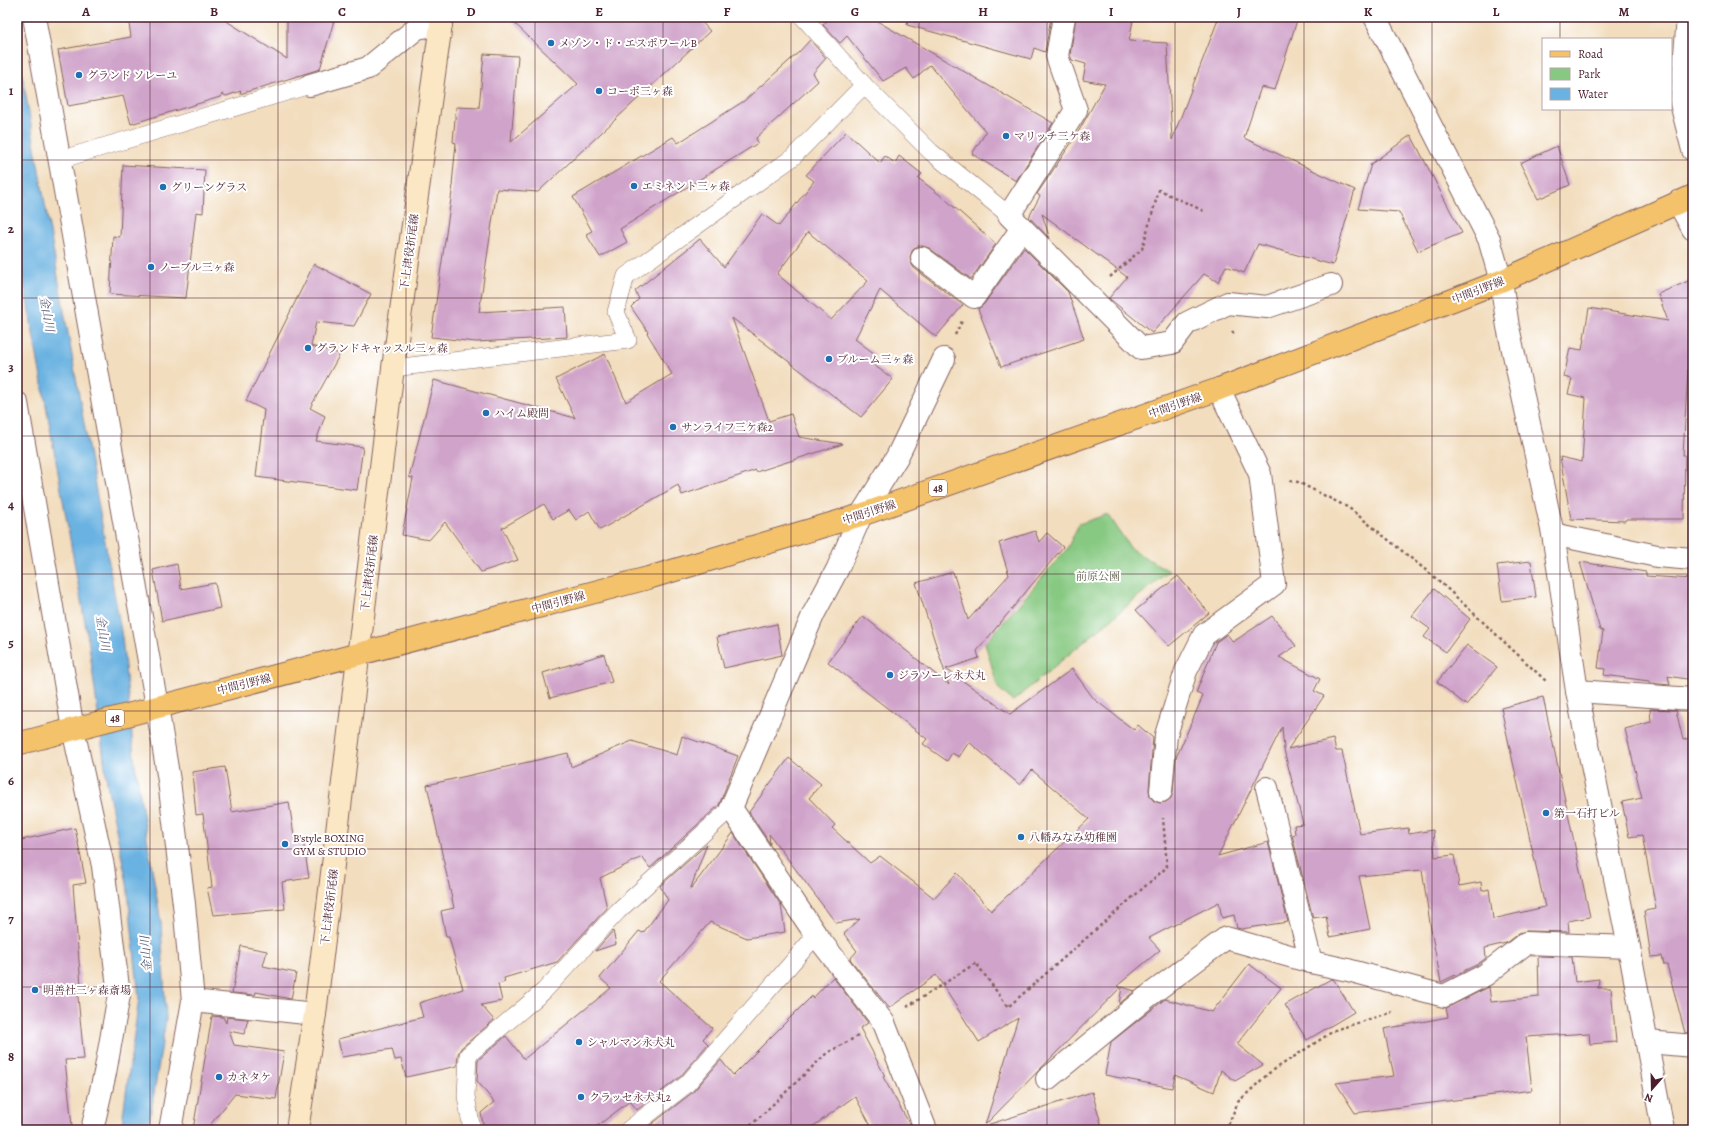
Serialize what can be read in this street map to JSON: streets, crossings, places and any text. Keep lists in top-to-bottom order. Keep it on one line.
{"streets":{"main road":["下上津役折尾線","中間引野線","48"]},"crossings":[["下上津役折尾線","中間引野線"]],"water":["金山川"],"parks":["前原公園"],"places":["メゾン・ド・エスポワールB","グランド ソレーユ","コーポ三ヶ森","マリッチ三ケ森","エミネント三ヶ森","グリーングラス","ノーブル三ヶ森","グランドキャッスル三ヶ森","ブルーム三ヶ森","ハイム殿問","サンライフ三ケ森2","ジラソーレ永犬丸","第一石打ビル","八幡みなみ幼稚園","B'style BOXING GYM & STUDIO","明善社三ヶ森斎場","シャルマン永犬丸","カネタケ","クラッセ永犬丸2"],"legend":["Road","Park","Water"],"north":"bottom","grid":{"columns":["A","B","C","D","E","F","G","H","I","J","K","L","M"],"rows":["1","2","3","4","5","6","7","8"]}}
